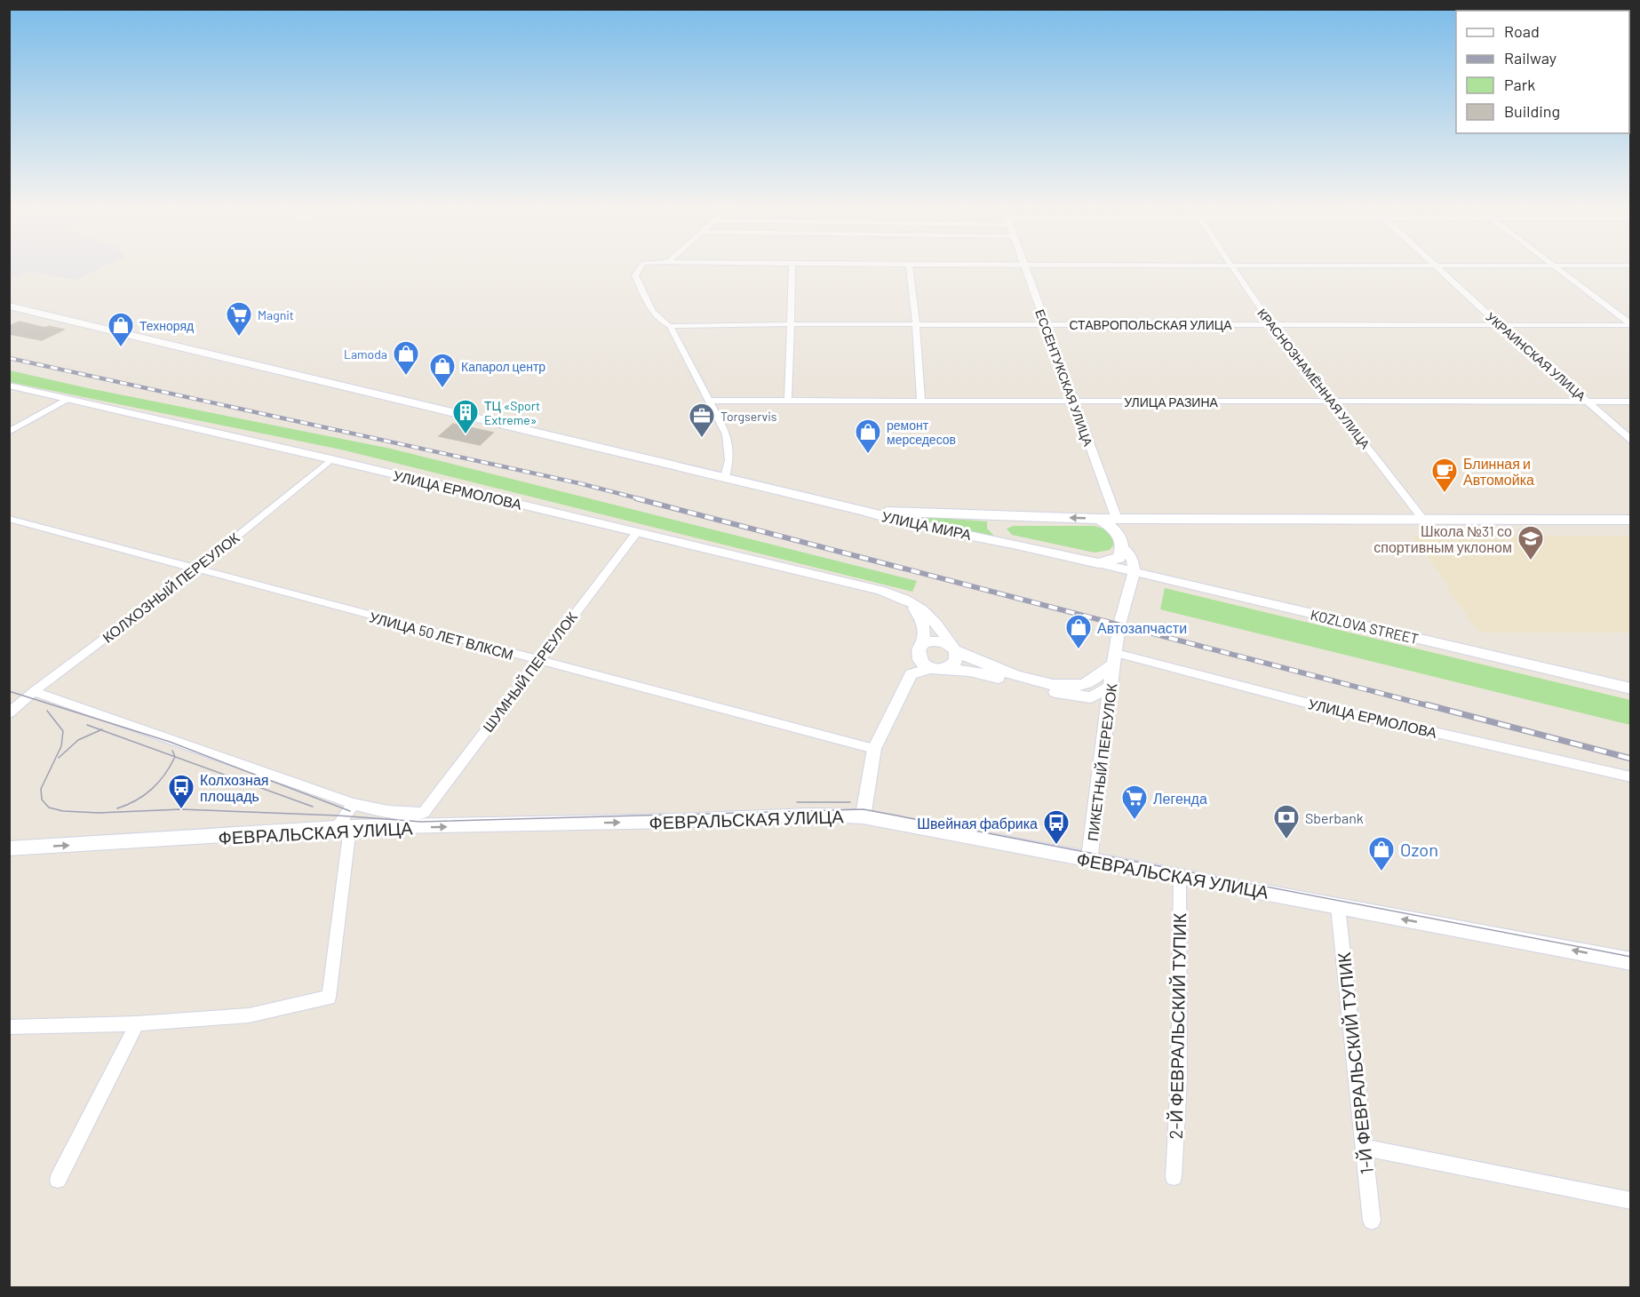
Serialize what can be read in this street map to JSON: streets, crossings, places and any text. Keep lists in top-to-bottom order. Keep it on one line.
{"streets":{"main road":["УЛИЦА МИРА"],"street":["СТАВРОПОЛЬСКАЯ УЛИЦА","УКРАИНСКАЯ УЛИЦА","ЕССЕНТУКСКАЯ УЛИЦА","КРАСНОЗНАМЁННАЯ УЛИЦА","УЛИЦА РАЗИНА","УЛИЦА ЕРМОЛОВА","КОЛХОЗНЫЙ ПЕРЕУЛОК","KOZLOVA STREET","УЛИЦА 50 ЛЕТ ВЛКСМ","ШУМНЫЙ ПЕРЕУЛОК","ПИКЕТНЫЙ ПЕРЕУЛОК","ФЕВРАЛЬСКАЯ УЛИЦА","2-Й ФЕВРАЛЬСКИЙ ТУПИК","1-Й ФЕВРАЛЬСКИЙ ТУПИК"]},"crossings":[["СТАВРОПОЛЬСКАЯ УЛИЦА","УКРАИНСКАЯ УЛИЦА"],["СТАВРОПОЛЬСКАЯ УЛИЦА","ЕССЕНТУКСКАЯ УЛИЦА"],["СТАВРОПОЛЬСКАЯ УЛИЦА","КРАСНОЗНАМЁННАЯ УЛИЦА"],["УКРАИНСКАЯ УЛИЦА","УЛИЦА РАЗИНА"],["ЕССЕНТУКСКАЯ УЛИЦА","УЛИЦА РАЗИНА"],["ЕССЕНТУКСКАЯ УЛИЦА","УЛИЦА МИРА"],["КРАСНОЗНАМЁННАЯ УЛИЦА","УЛИЦА РАЗИНА"],["КРАСНОЗНАМЁННАЯ УЛИЦА","УЛИЦА МИРА"],["УЛИЦА ЕРМОЛОВА","КОЛХОЗНЫЙ ПЕРЕУЛОК"],["УЛИЦА ЕРМОЛОВА","ШУМНЫЙ ПЕРЕУЛОК"],["УЛИЦА ЕРМОЛОВА","ПИКЕТНЫЙ ПЕРЕУЛОК"],["УЛИЦА МИРА","KOZLOVA STREET"],["КОЛХОЗНЫЙ ПЕРЕУЛОК","УЛИЦА 50 ЛЕТ ВЛКСМ"],["КОЛХОЗНЫЙ ПЕРЕУЛОК","ФЕВРАЛЬСКАЯ УЛИЦА"],["KOZLOVA STREET","ПИКЕТНЫЙ ПЕРЕУЛОК"],["УЛИЦА 50 ЛЕТ ВЛКСМ","ШУМНЫЙ ПЕРЕУЛОК"],["ШУМНЫЙ ПЕРЕУЛОК","ФЕВРАЛЬСКАЯ УЛИЦА"],["ПИКЕТНЫЙ ПЕРЕУЛОК","ФЕВРАЛЬСКАЯ УЛИЦА"],["ФЕВРАЛЬСКАЯ УЛИЦА","2-Й ФЕВРАЛЬСКИЙ ТУПИК"],["ФЕВРАЛЬСКАЯ УЛИЦА","1-Й ФЕВРАЛЬСКИЙ ТУПИК"]],"places":{"supermarket":["Magnit","Легенда"],"shop":["Техноряд","Lamoda","Капарол центр","ремонт мерседесов","Автозапчасти","Ozon"],"building":["ТЦ «Sport Extreme»"],"office":["Torgservis"],"cafe":["Блинная и Автомойка"],"school or university":["Школа №31 со спортивным уклоном"],"bus stop":["Колхозная площадь","Швейная фабрика"],"bank":["Sberbank"]},"legend":["Road","Railway","Park","Building"]}
